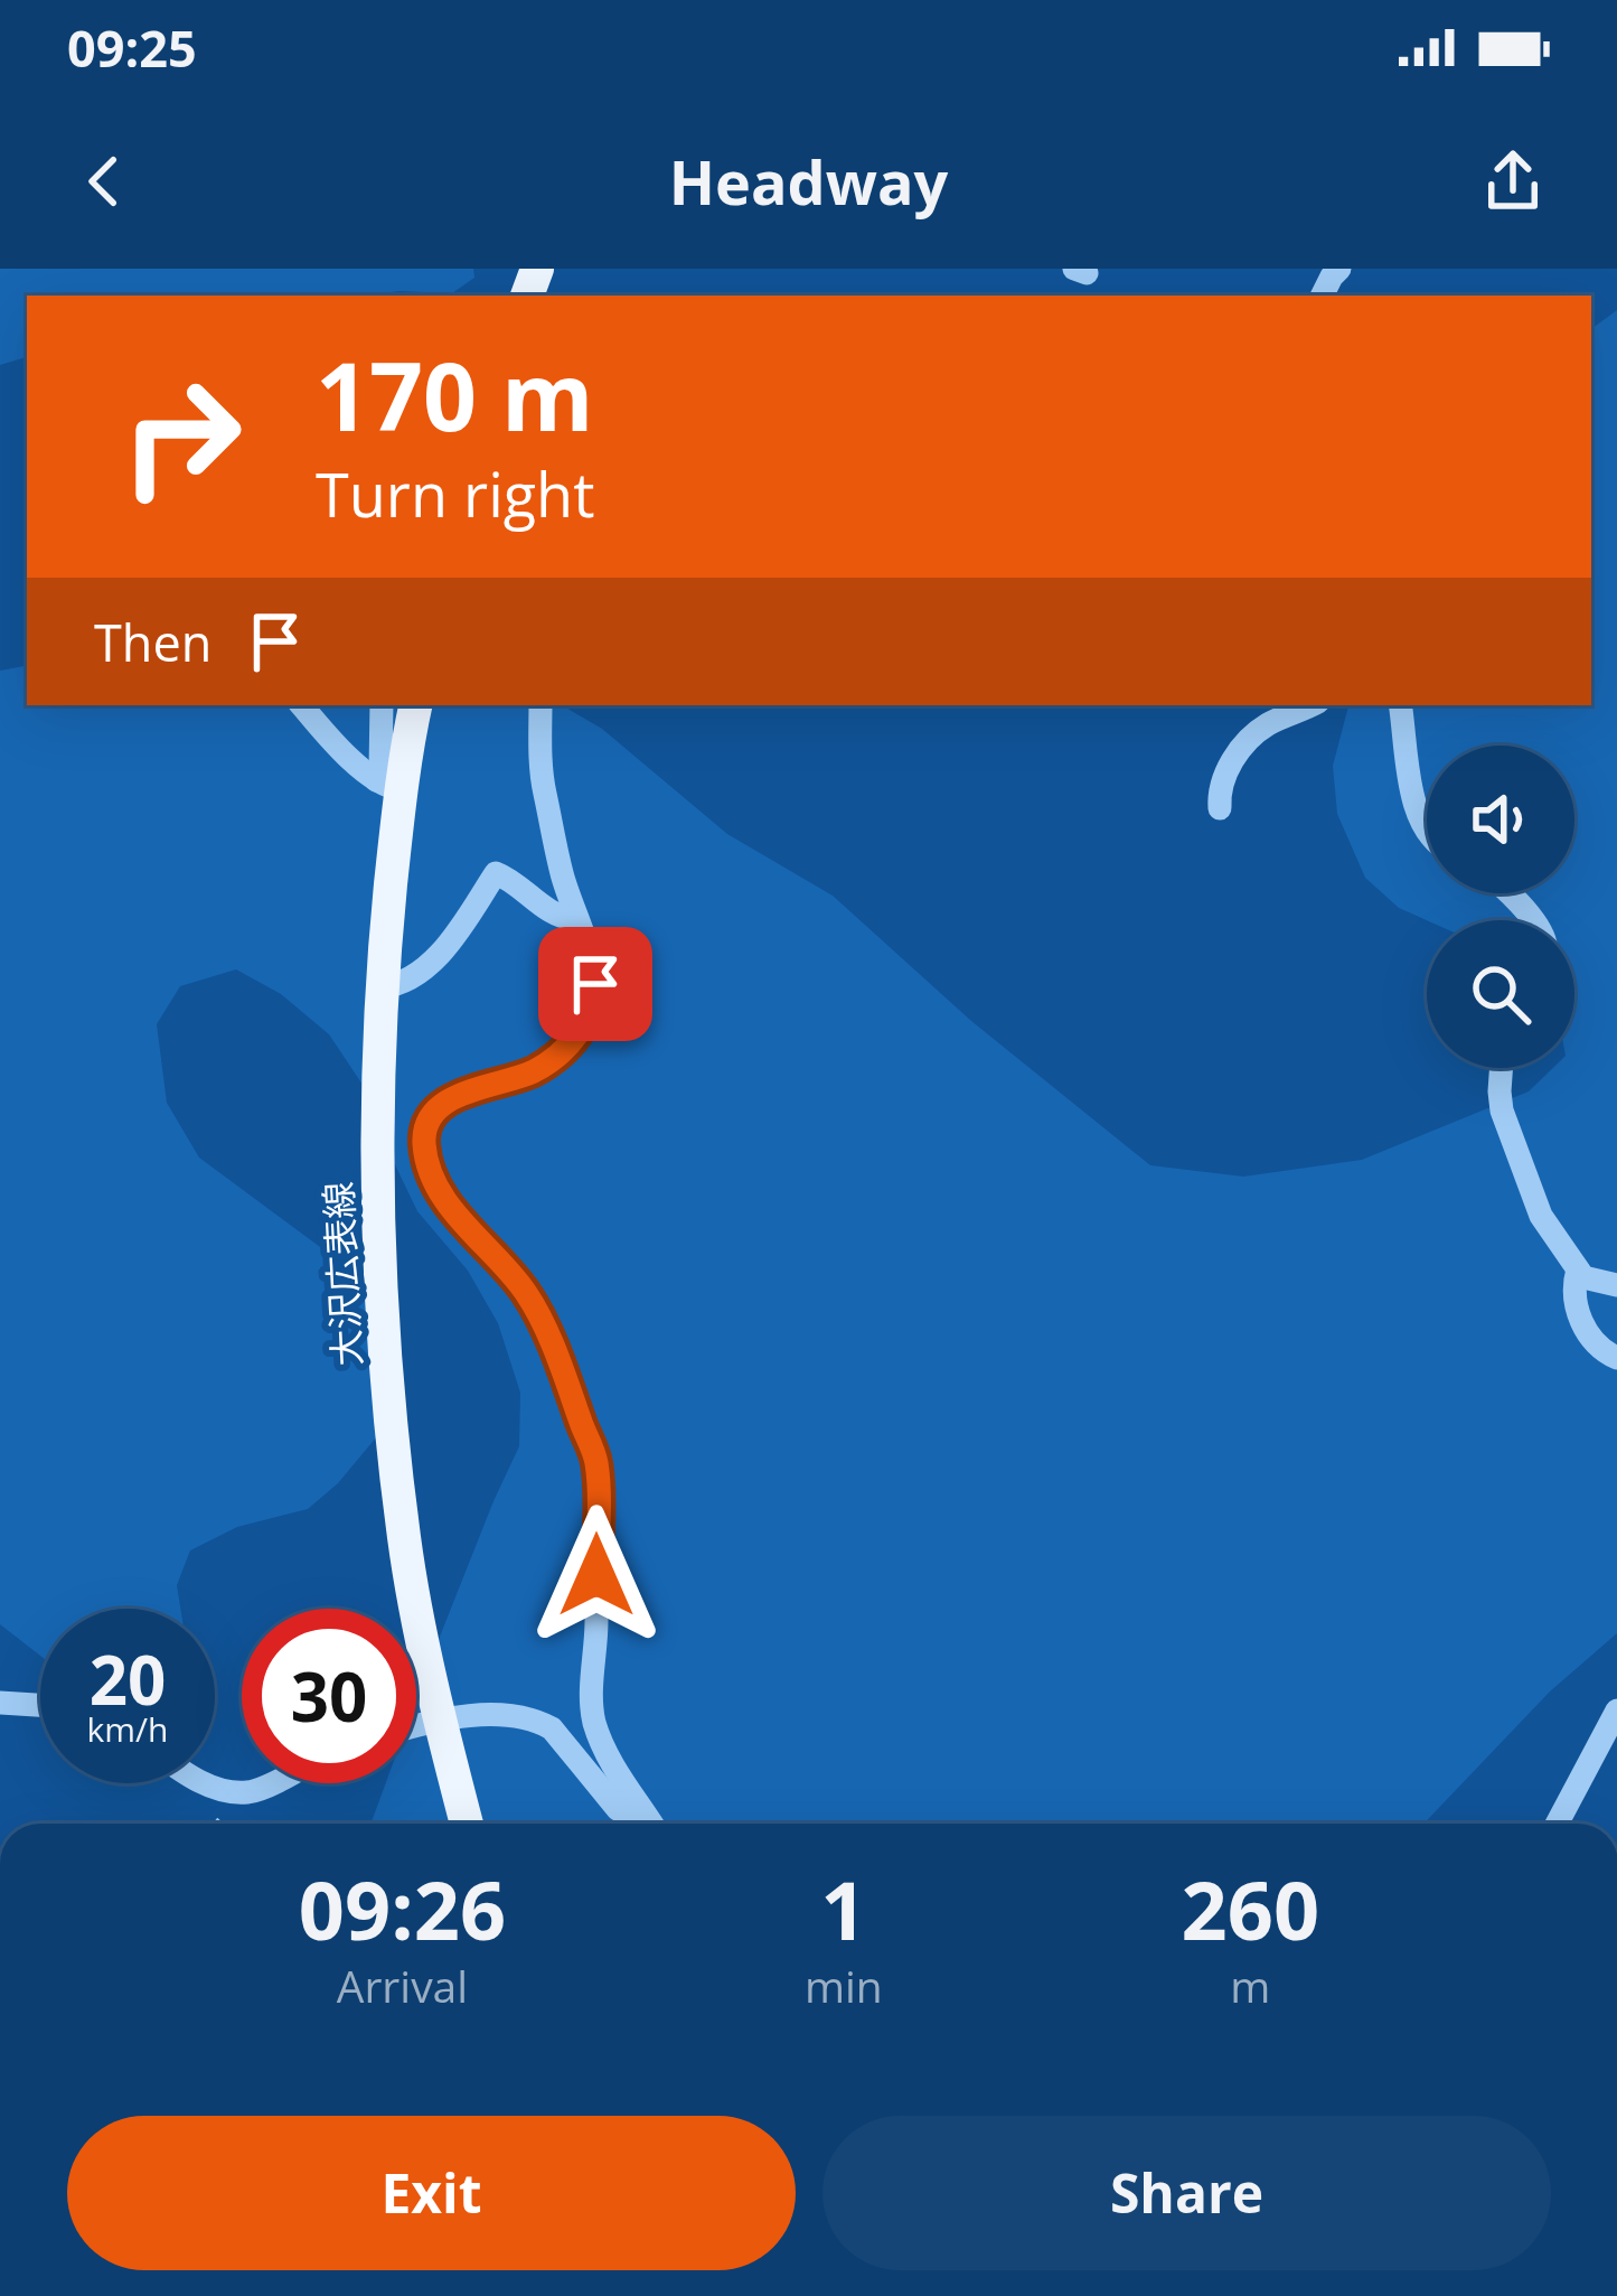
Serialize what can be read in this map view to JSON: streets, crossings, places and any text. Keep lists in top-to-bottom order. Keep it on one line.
{"streets":{"main road":["大沢広表線"]},"page":{"status":"09:25","header":"Headway","turn":["170 m","Turn right"],"then":"Then","speed":"20 km/h","limit":"30","eta":["09:26","Arrival","1","min","260","m"],"buttons":["Exit","Share"]}}
